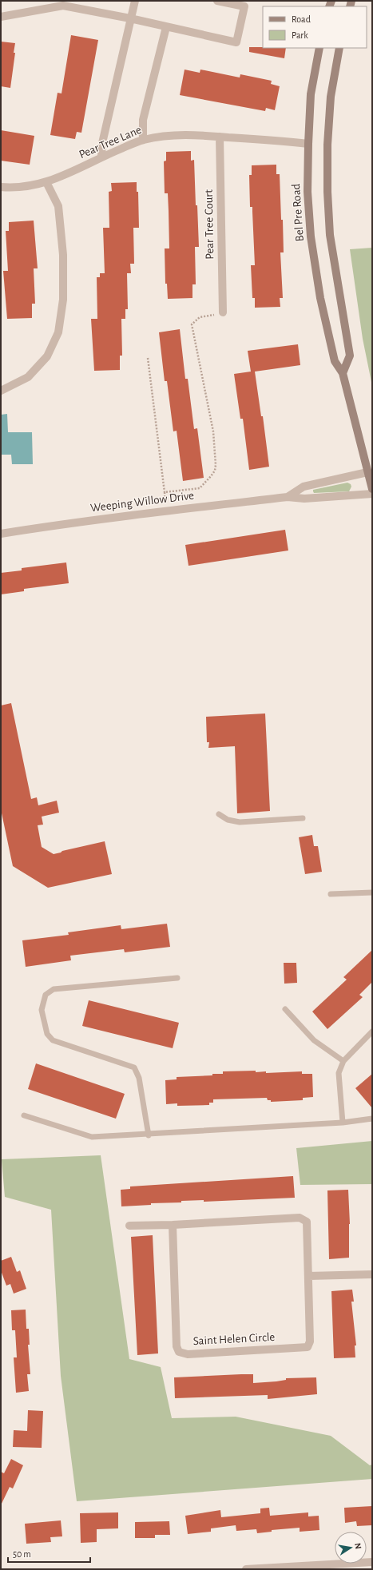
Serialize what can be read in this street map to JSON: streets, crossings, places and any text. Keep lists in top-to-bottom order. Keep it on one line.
{"streets":{"main road":["Bel Pre Road"],"street":["Pear Tree Lane","Pear Tree Court","Weeping Willow Drive","Saint Helen Circle"]},"crossings":[["Pear Tree Lane","Bel Pre Road"],["Pear Tree Lane","Pear Tree Court"],["Bel Pre Road","Weeping Willow Drive"]],"legend":["Road","Park"],"scale_bar":"50 m","north":"right"}
